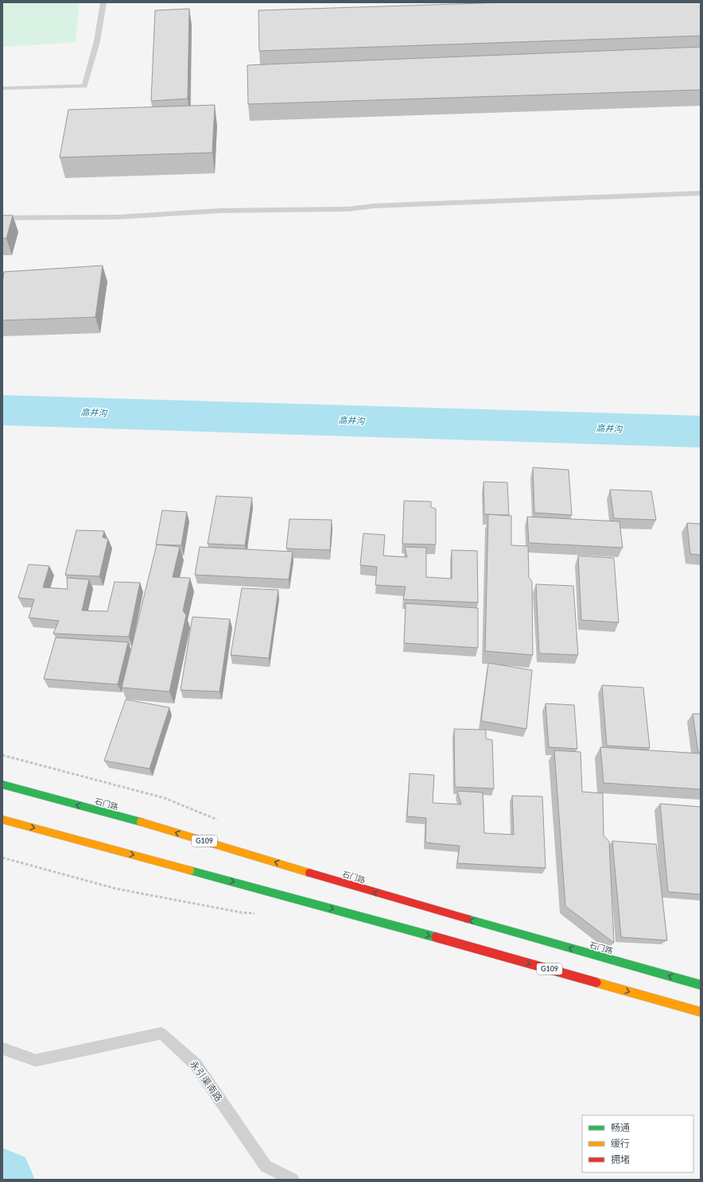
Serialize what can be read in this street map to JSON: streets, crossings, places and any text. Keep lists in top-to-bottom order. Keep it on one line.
{"streets":{"highway":["石门路","G109"],"lane":["永引渠南路"]},"water":["高井沟"],"legend":["畅通","缓行","拥堵"]}
